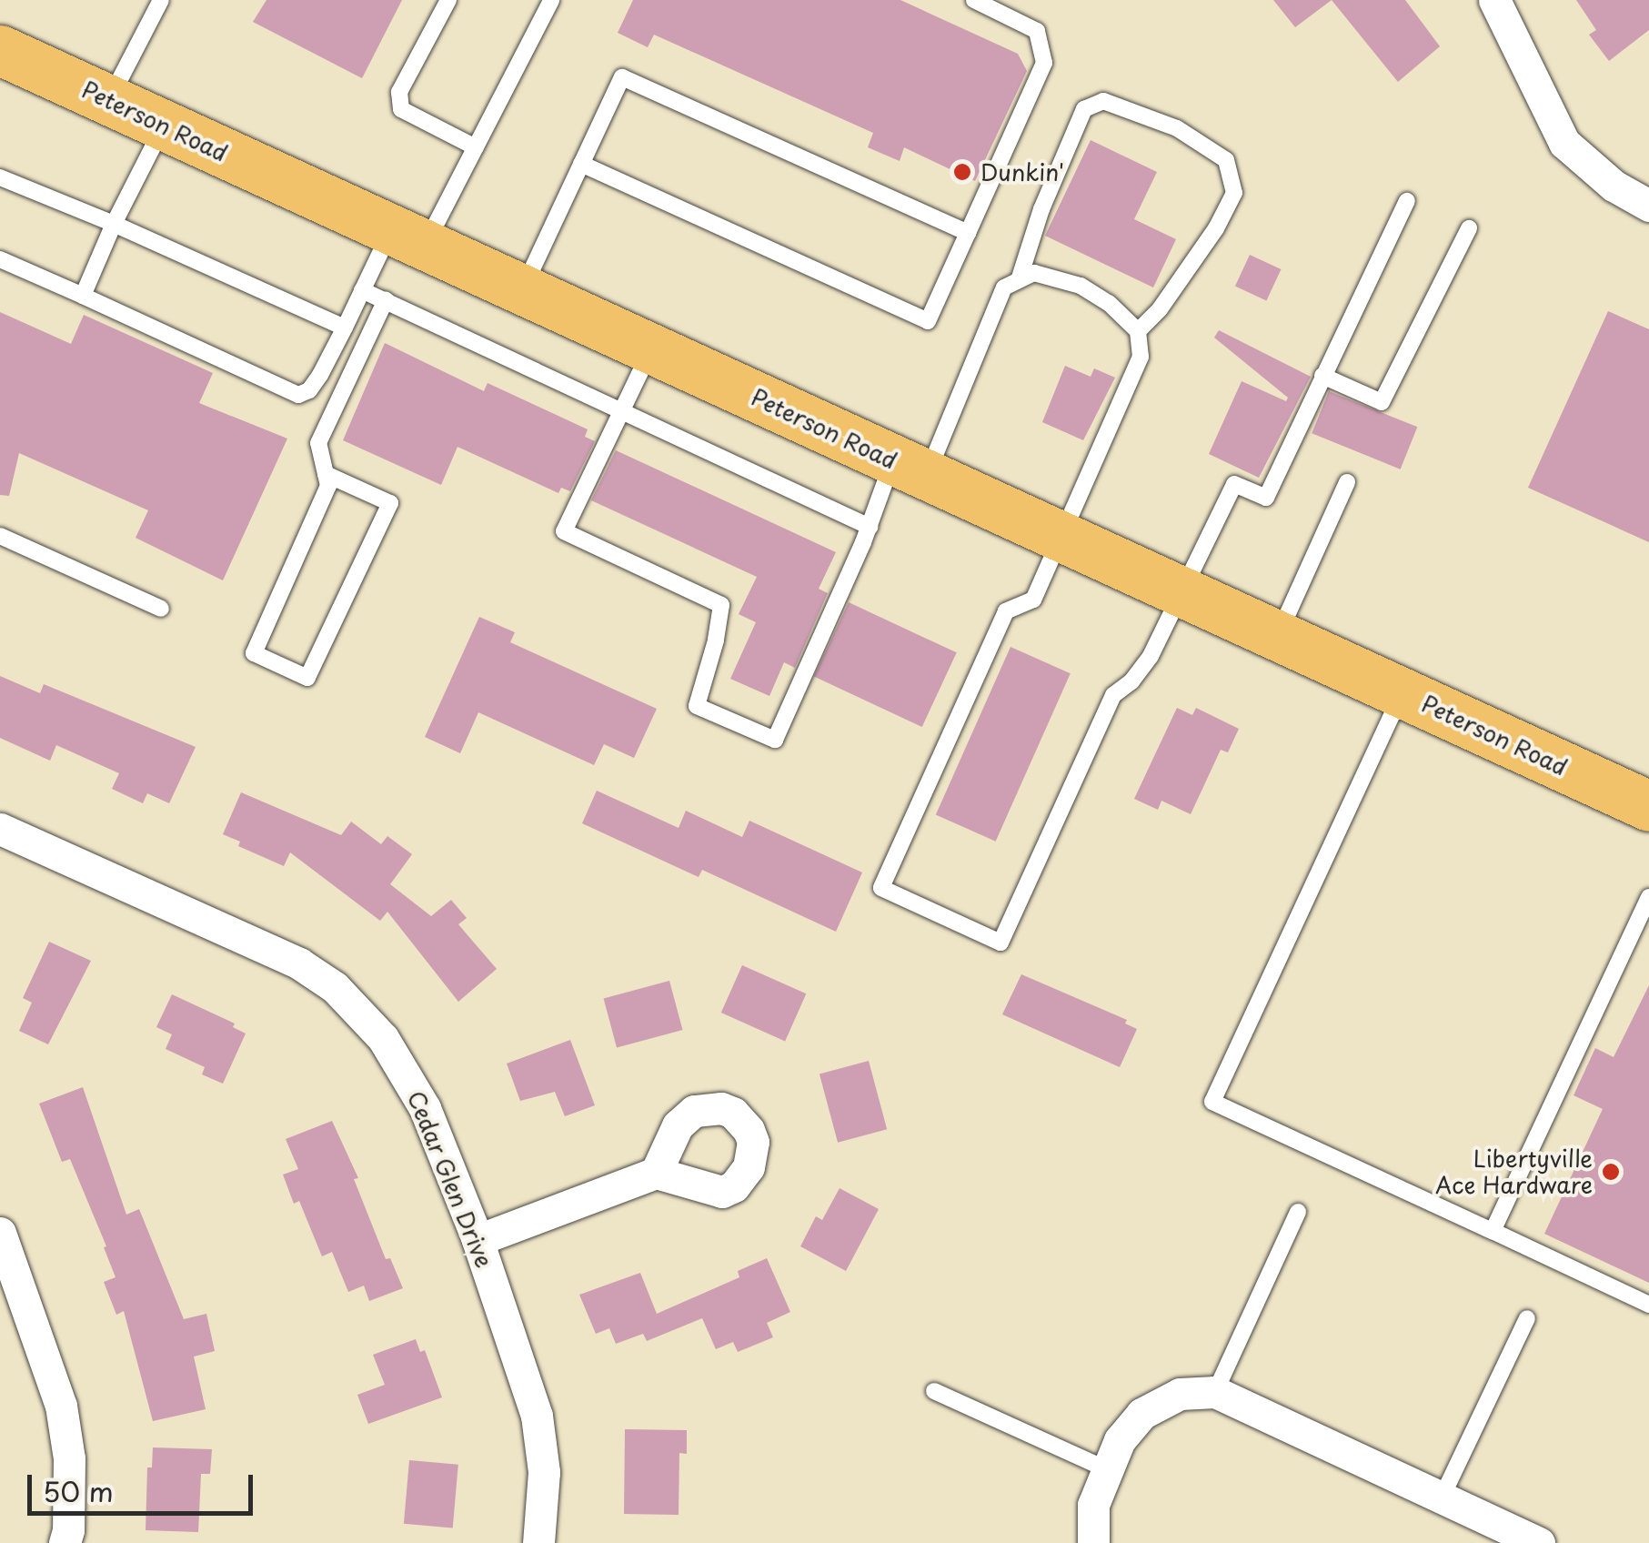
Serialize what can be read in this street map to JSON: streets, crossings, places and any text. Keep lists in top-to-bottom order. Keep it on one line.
{"streets":{"main road":["Peterson Road"],"street":["Cedar Glen Drive"]},"places":["Dunkin'","Libertyville Ace Hardware"],"scale_bar":"50 m"}
